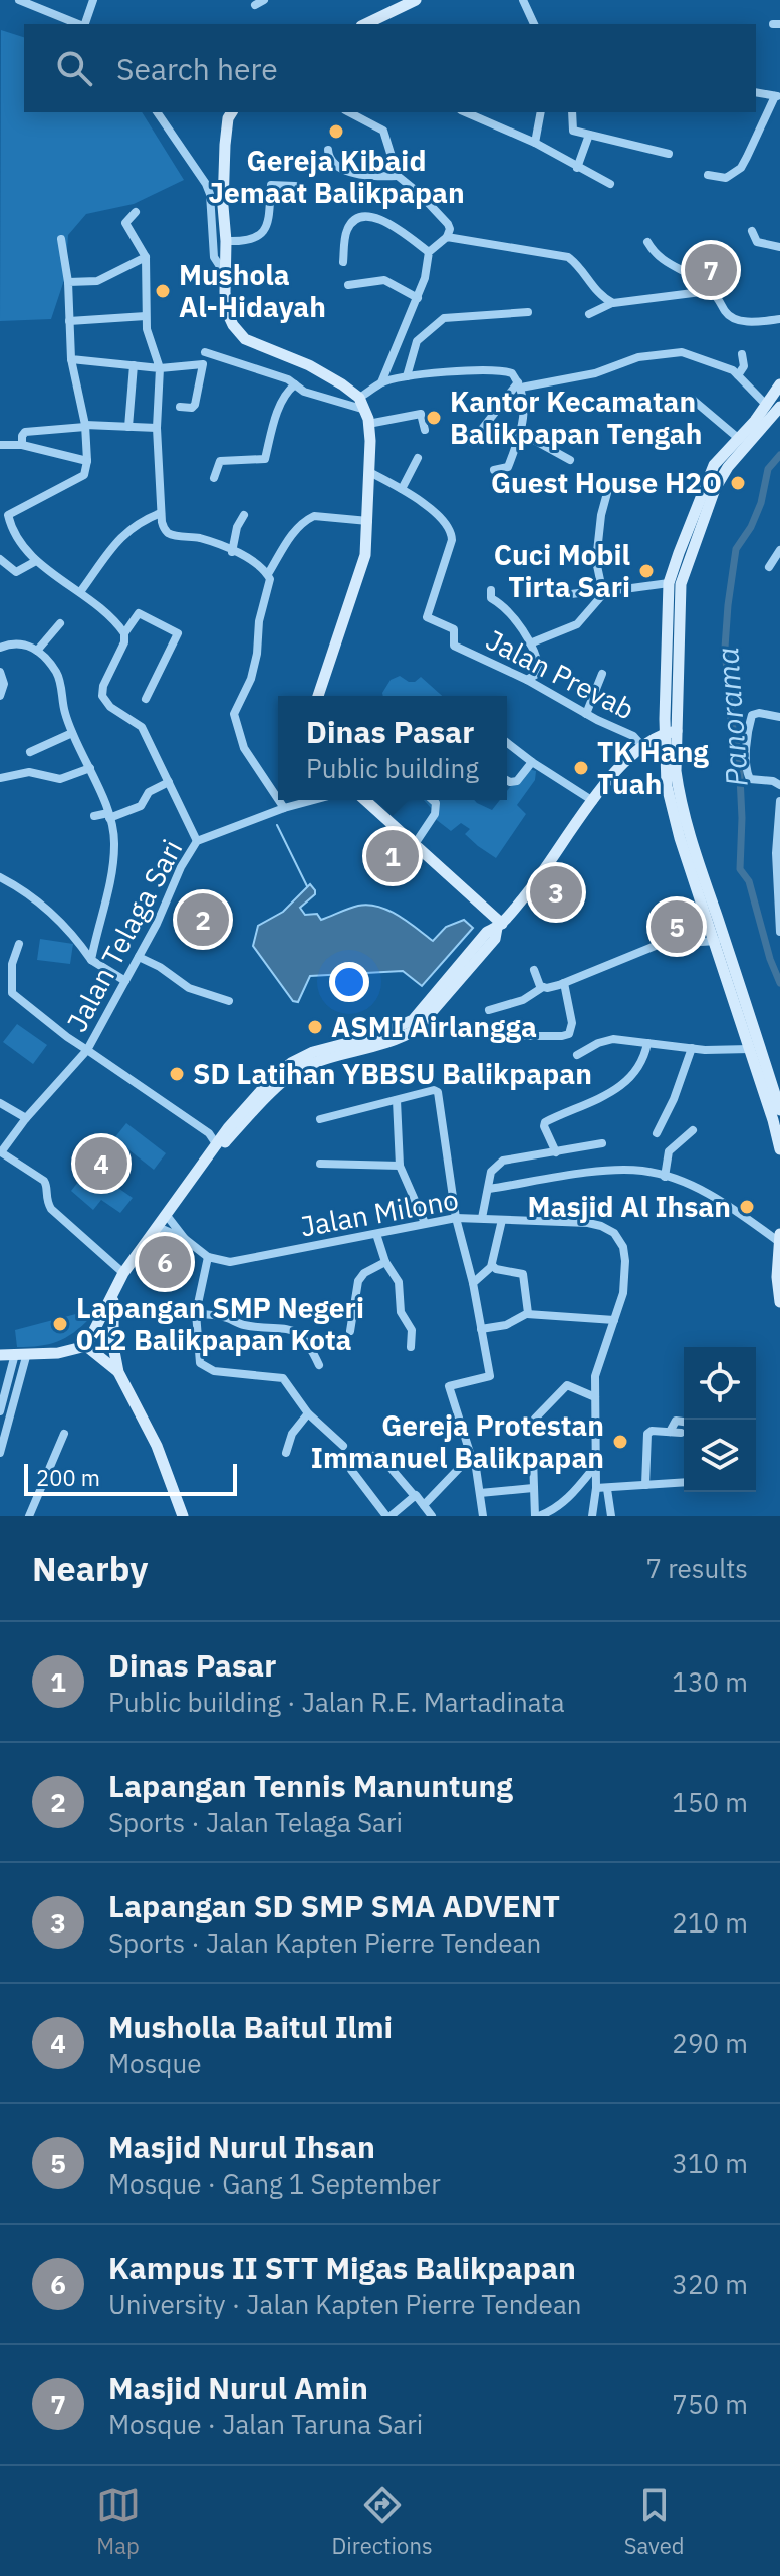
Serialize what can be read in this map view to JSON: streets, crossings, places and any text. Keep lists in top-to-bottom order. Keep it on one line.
{"streets":{"street":["Jalan Prevab","Jalan Telaga Sari","Jalan Milono"]},"water":["Panorama"],"places":["Gereja Kibaid Jemaat Balikpapan","Mushola Al-Hidayah","Kantor Kecamatan Balikpapan Tengah","Guest House H2O","Cuci Mobil Tirta Sari","TK Hang Tuah","ASMI Airlangga","SD Latihan YBBSU Balikpapan","Masjid Al Ihsan","Lapangan SMP Negeri 012 Balikpapan Kota","Gereja Protestan Immanuel Balikpapan"],"scale_bar":"200 m","page":{"search":"Search here","pins":["7","1","3","2","5","4","6"],"popup":["Dinas Pasar","Public building"],"scale":"200 m","heading":["Nearby","7 results"],"list":[{"mark":"1","name":"Dinas Pasar","note":"Public building · Jalan R.E. Martadinata","value":"130 m"},{"mark":"2","name":"Lapangan Tennis Manuntung","note":"Sports · Jalan Telaga Sari","value":"150 m"},{"mark":"3","name":"Lapangan SD SMP SMA ADVENT","note":"Sports · Jalan Kapten Pierre Tendean","value":"210 m"},{"mark":"4","name":"Musholla Baitul Ilmi","note":"Mosque","value":"290 m"},{"mark":"5","name":"Masjid Nurul Ihsan","note":"Mosque · Gang 1 September","value":"310 m"},{"mark":"6","name":"Kampus II STT Migas Balikpapan","note":"University · Jalan Kapten Pierre Tendean","value":"320 m"},{"mark":"7","name":"Masjid Nurul Amin","note":"Mosque · Jalan Taruna Sari","value":"750 m"}],"nav":["Map","Directions","Saved"]}}
